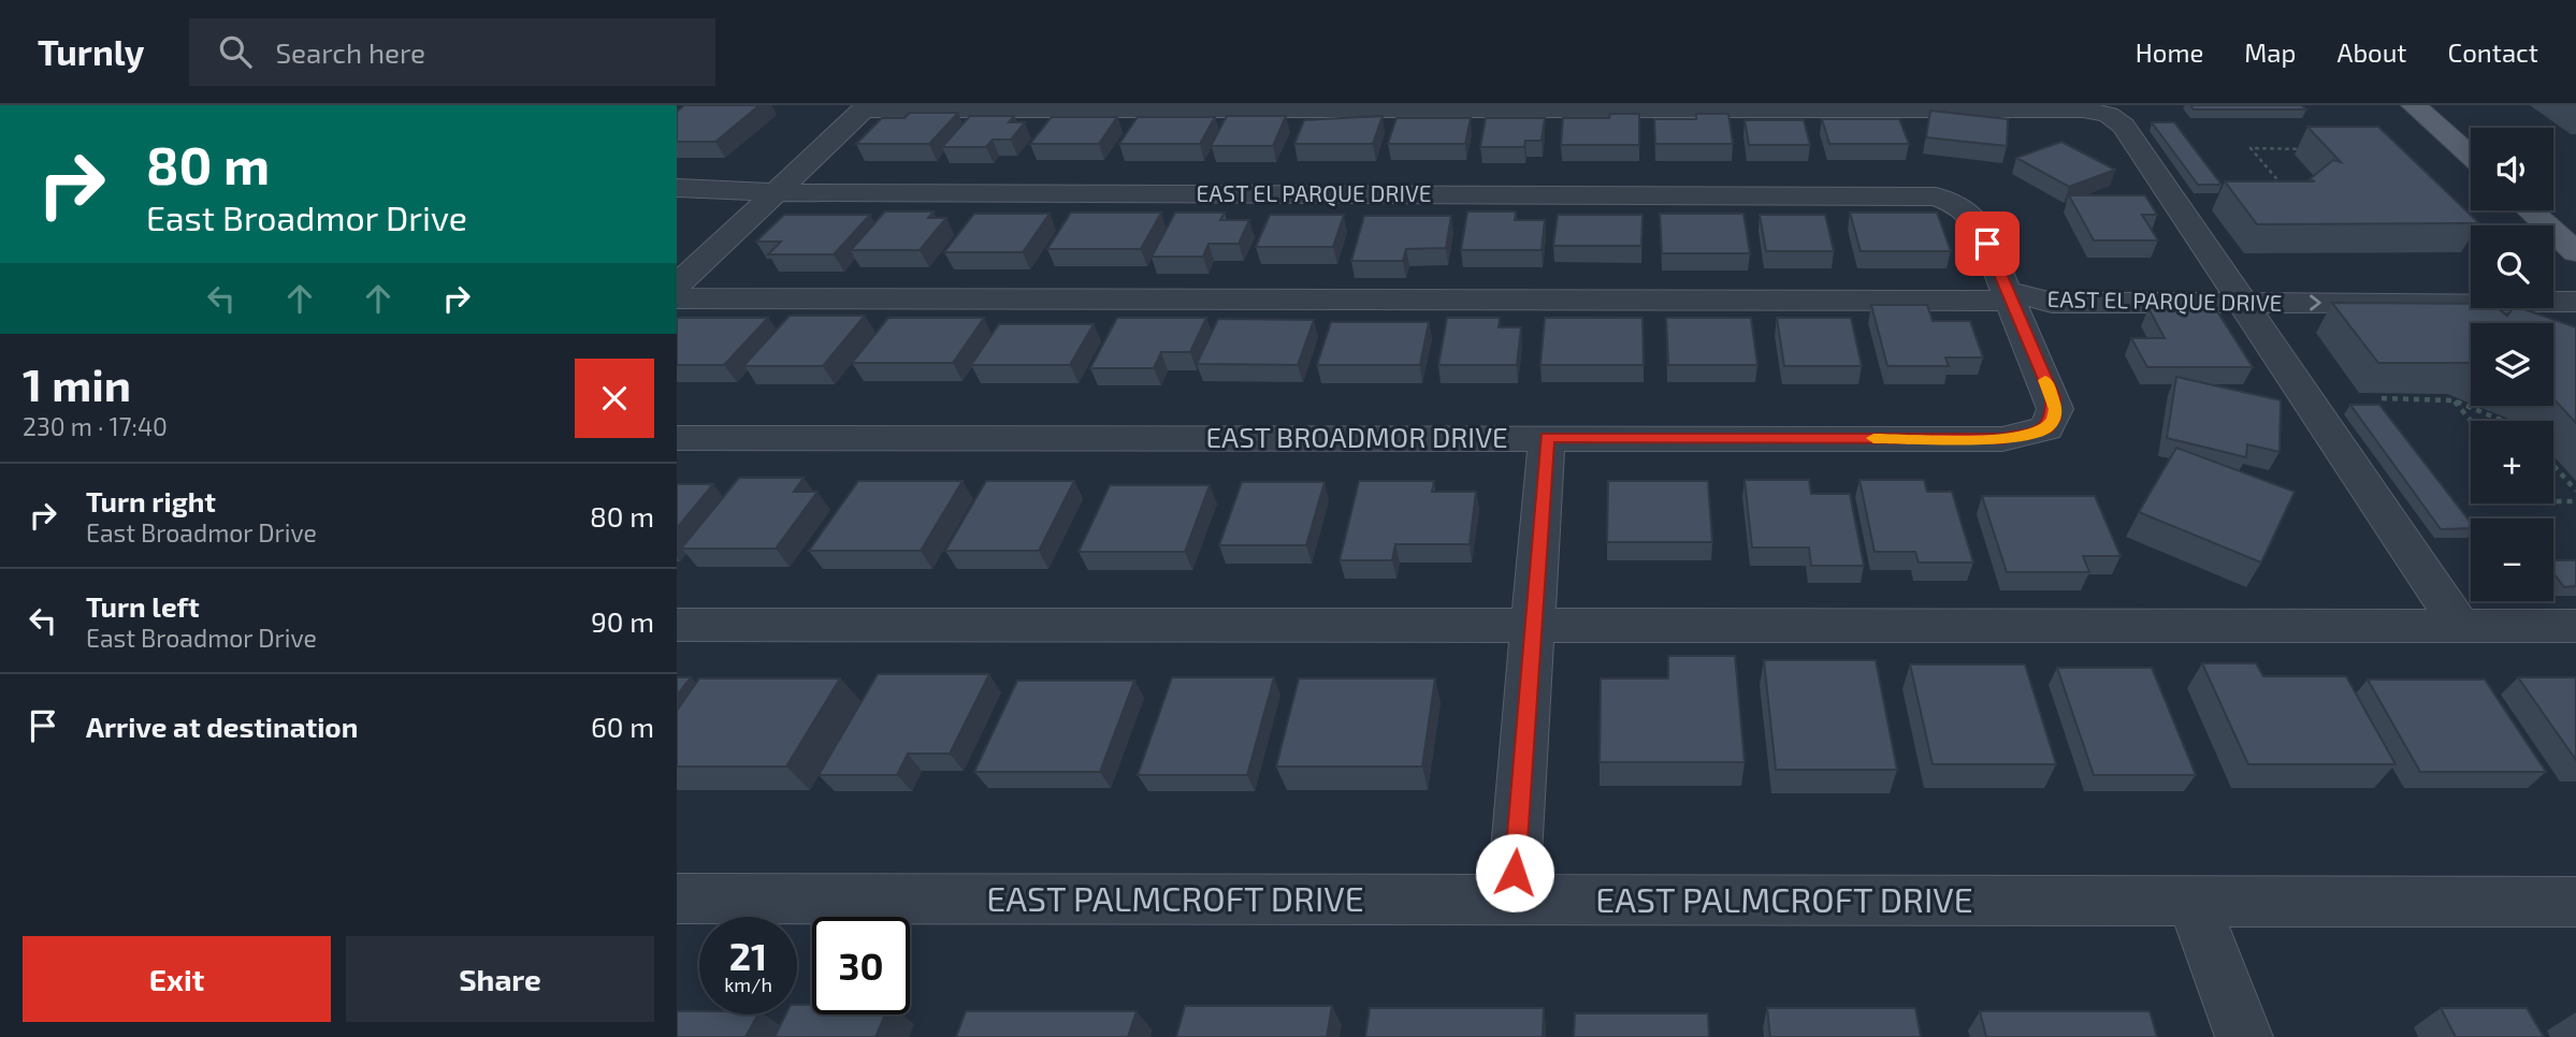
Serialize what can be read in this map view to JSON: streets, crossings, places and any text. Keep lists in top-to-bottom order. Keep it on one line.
{"streets":{"street":["EAST EL PARQUE DRIVE","EAST BROADMOR DRIVE","EAST PALMCROFT DRIVE"]},"crossings":[["EAST EL PARQUE DRIVE","EAST BROADMOR DRIVE"]],"page":{"header":"Turnly","search":"Search here","nav":["Home","Map","About","Contact"],"turn":["80 m","East Broadmor Drive"],"map_buttons":["+","−"],"heading":["1 min","230 m · 17:40"],"list":[{"name":"Turn right","note":"East Broadmor Drive","value":"80 m"},{"name":"Turn left","note":"East Broadmor Drive","value":"90 m"},{"name":"Arrive at destination","value":"60 m"}],"speed":"21 km/h","limit":"30","buttons":["Exit","Share"]}}
